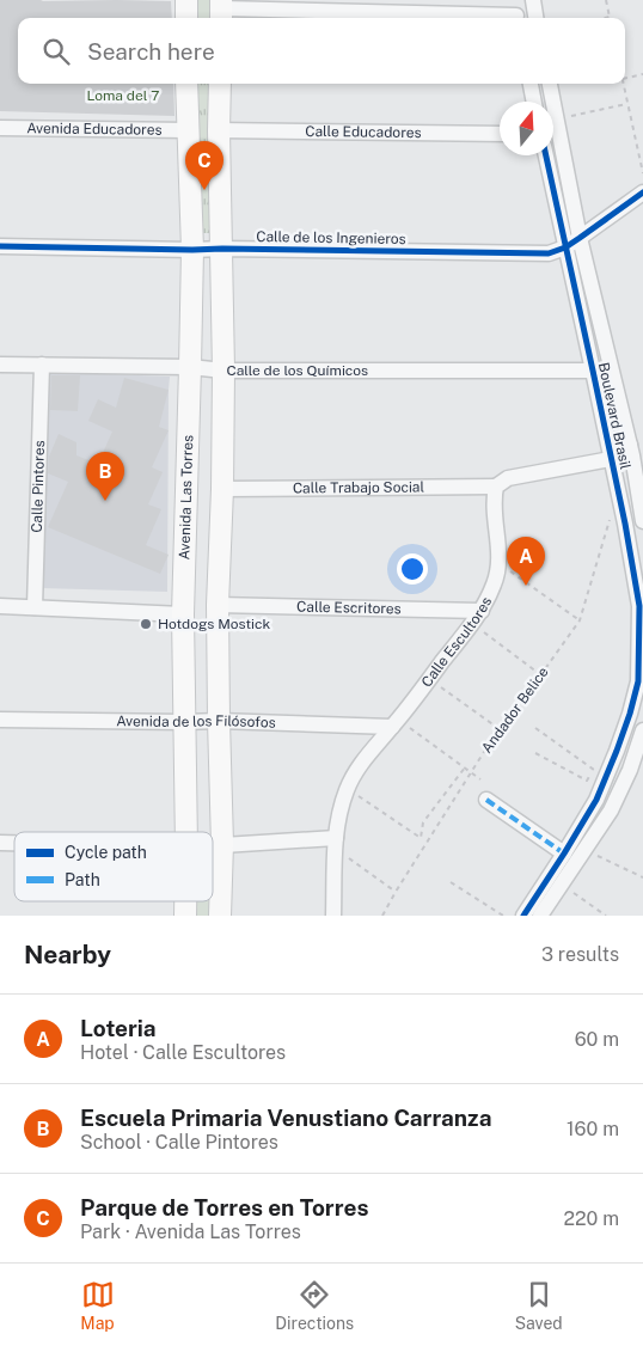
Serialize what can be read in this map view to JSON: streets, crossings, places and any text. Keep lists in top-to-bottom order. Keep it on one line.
{"streets":{"main road":["Avenida Las Torres"],"street":["Avenida Educadores","Calle Educadores","Calle de los Ingenieros","Calle de los Químicos","Boulevard Brasil","Calle Pintores","Calle Trabajo Social","Calle Escritores","Calle Escultores","Avenida de los Filósofos"],"path":["Andador Belice"]},"crossings":[["Avenida Educadores","Avenida Las Torres"],["Calle de los Ingenieros","Boulevard Brasil"],["Calle de los Ingenieros","Avenida Las Torres"],["Calle de los Químicos","Boulevard Brasil"],["Calle de los Químicos","Calle Pintores"],["Calle de los Químicos","Avenida Las Torres"],["Boulevard Brasil","Andador Belice"],["Calle Trabajo Social","Calle Escultores"],["Avenida Las Torres","Avenida de los Filósofos"],["Calle Escritores","Calle Escultores"],["Calle Escultores","Avenida de los Filósofos"]],"parks":["Loma del 7"],"places":["Hotdogs Mostick"],"legend":["Cycle path","Path"],"north":"top","page":{"search":"Search here","pins":["C","B","A"],"heading":["Nearby","3 results"],"list":[{"mark":"A","name":"Loteria","note":"Hotel · Calle Escultores","value":"60 m"},{"mark":"B","name":"Escuela Primaria Venustiano Carranza","note":"School · Calle Pintores","value":"160 m"},{"mark":"C","name":"Parque de Torres en Torres","note":"Park · Avenida Las Torres","value":"220 m"}],"nav":["Map","Directions","Saved"]}}
